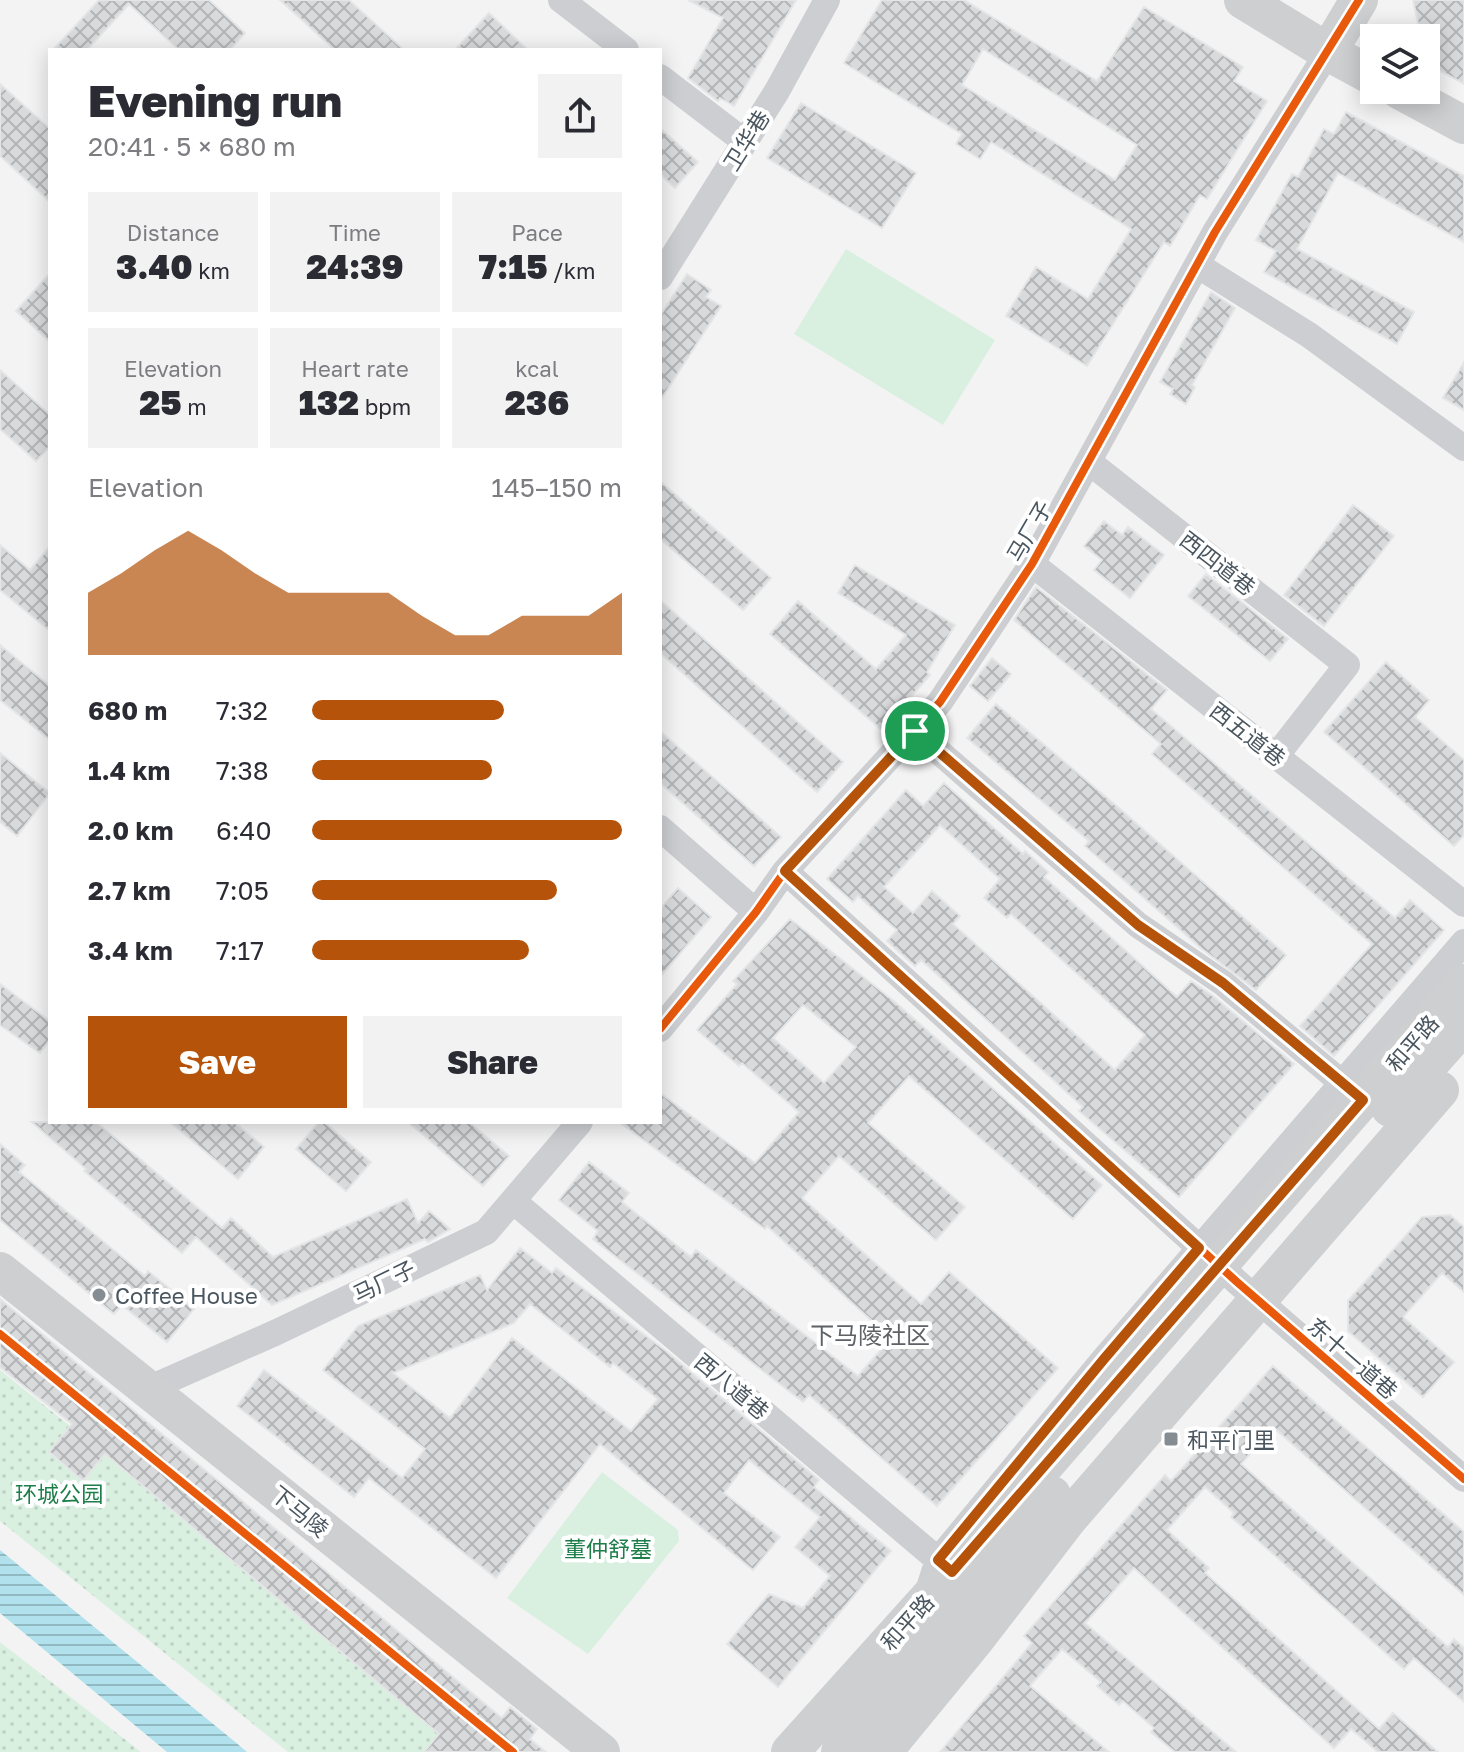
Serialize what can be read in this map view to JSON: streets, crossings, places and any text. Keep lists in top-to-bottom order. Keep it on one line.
{"streets":{"main road":["马厂子","和平路","下马陵"],"street":["卫华巷","西四道巷","西五道巷","东十一道巷","西八道巷"]},"crossings":[["马厂子","西四道巷"],["马厂子","西五道巷"],["马厂子","东十一道巷"],["马厂子","西八道巷"],["马厂子","下马陵"],["西四道巷","西五道巷"],["和平路","东十一道巷"],["和平路","西八道巷"]],"districts":["下马陵社区"],"parks":["环城公园","董仲舒墓"],"places":{"other":["Coffee House"],"transit":["和平门里"]},"page":{"heading":["Evening run","20:41 · 5 × 680 m"],"stats":[["Distance","3.40 km"],["Time","24:39"],["Pace","7:15 /km"],["Elevation","25 m"],["Heart rate","132 bpm"],["kcal","236"]],"chart":["Elevation","145–150 m"],"list":[{"name":"680 m","note":"7:32"},{"name":"1.4 km","note":"7:38"},{"name":"2.0 km","note":"6:40"},{"name":"2.7 km","note":"7:05"},{"name":"3.4 km","note":"7:17"}],"buttons":["Save","Share"]}}
